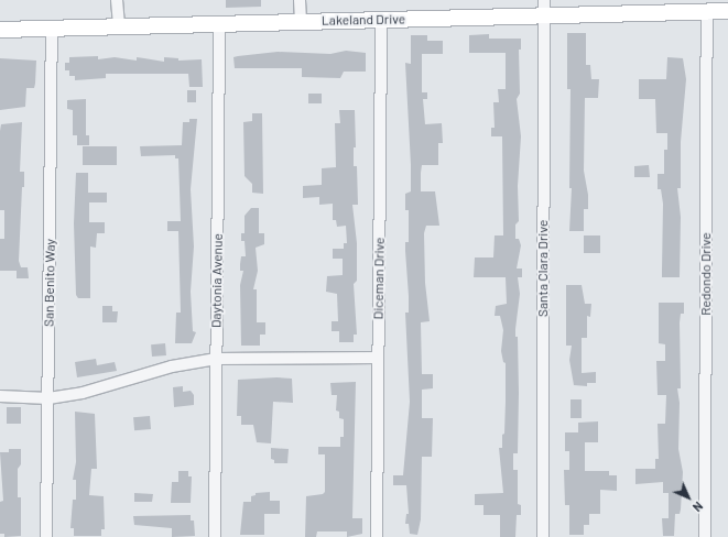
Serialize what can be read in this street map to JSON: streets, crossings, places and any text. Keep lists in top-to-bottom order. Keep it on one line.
{"streets":{"street":["Lakeland Drive","Santa Clara Drive","Redondo Drive","Diceman Drive","Daytonia Avenue","San Benito Way"]},"crossings":[["Lakeland Drive","Santa Clara Drive"],["Lakeland Drive","Redondo Drive"],["Lakeland Drive","Diceman Drive"],["Lakeland Drive","Daytonia Avenue"],["Lakeland Drive","San Benito Way"]],"north":"bottom right"}
